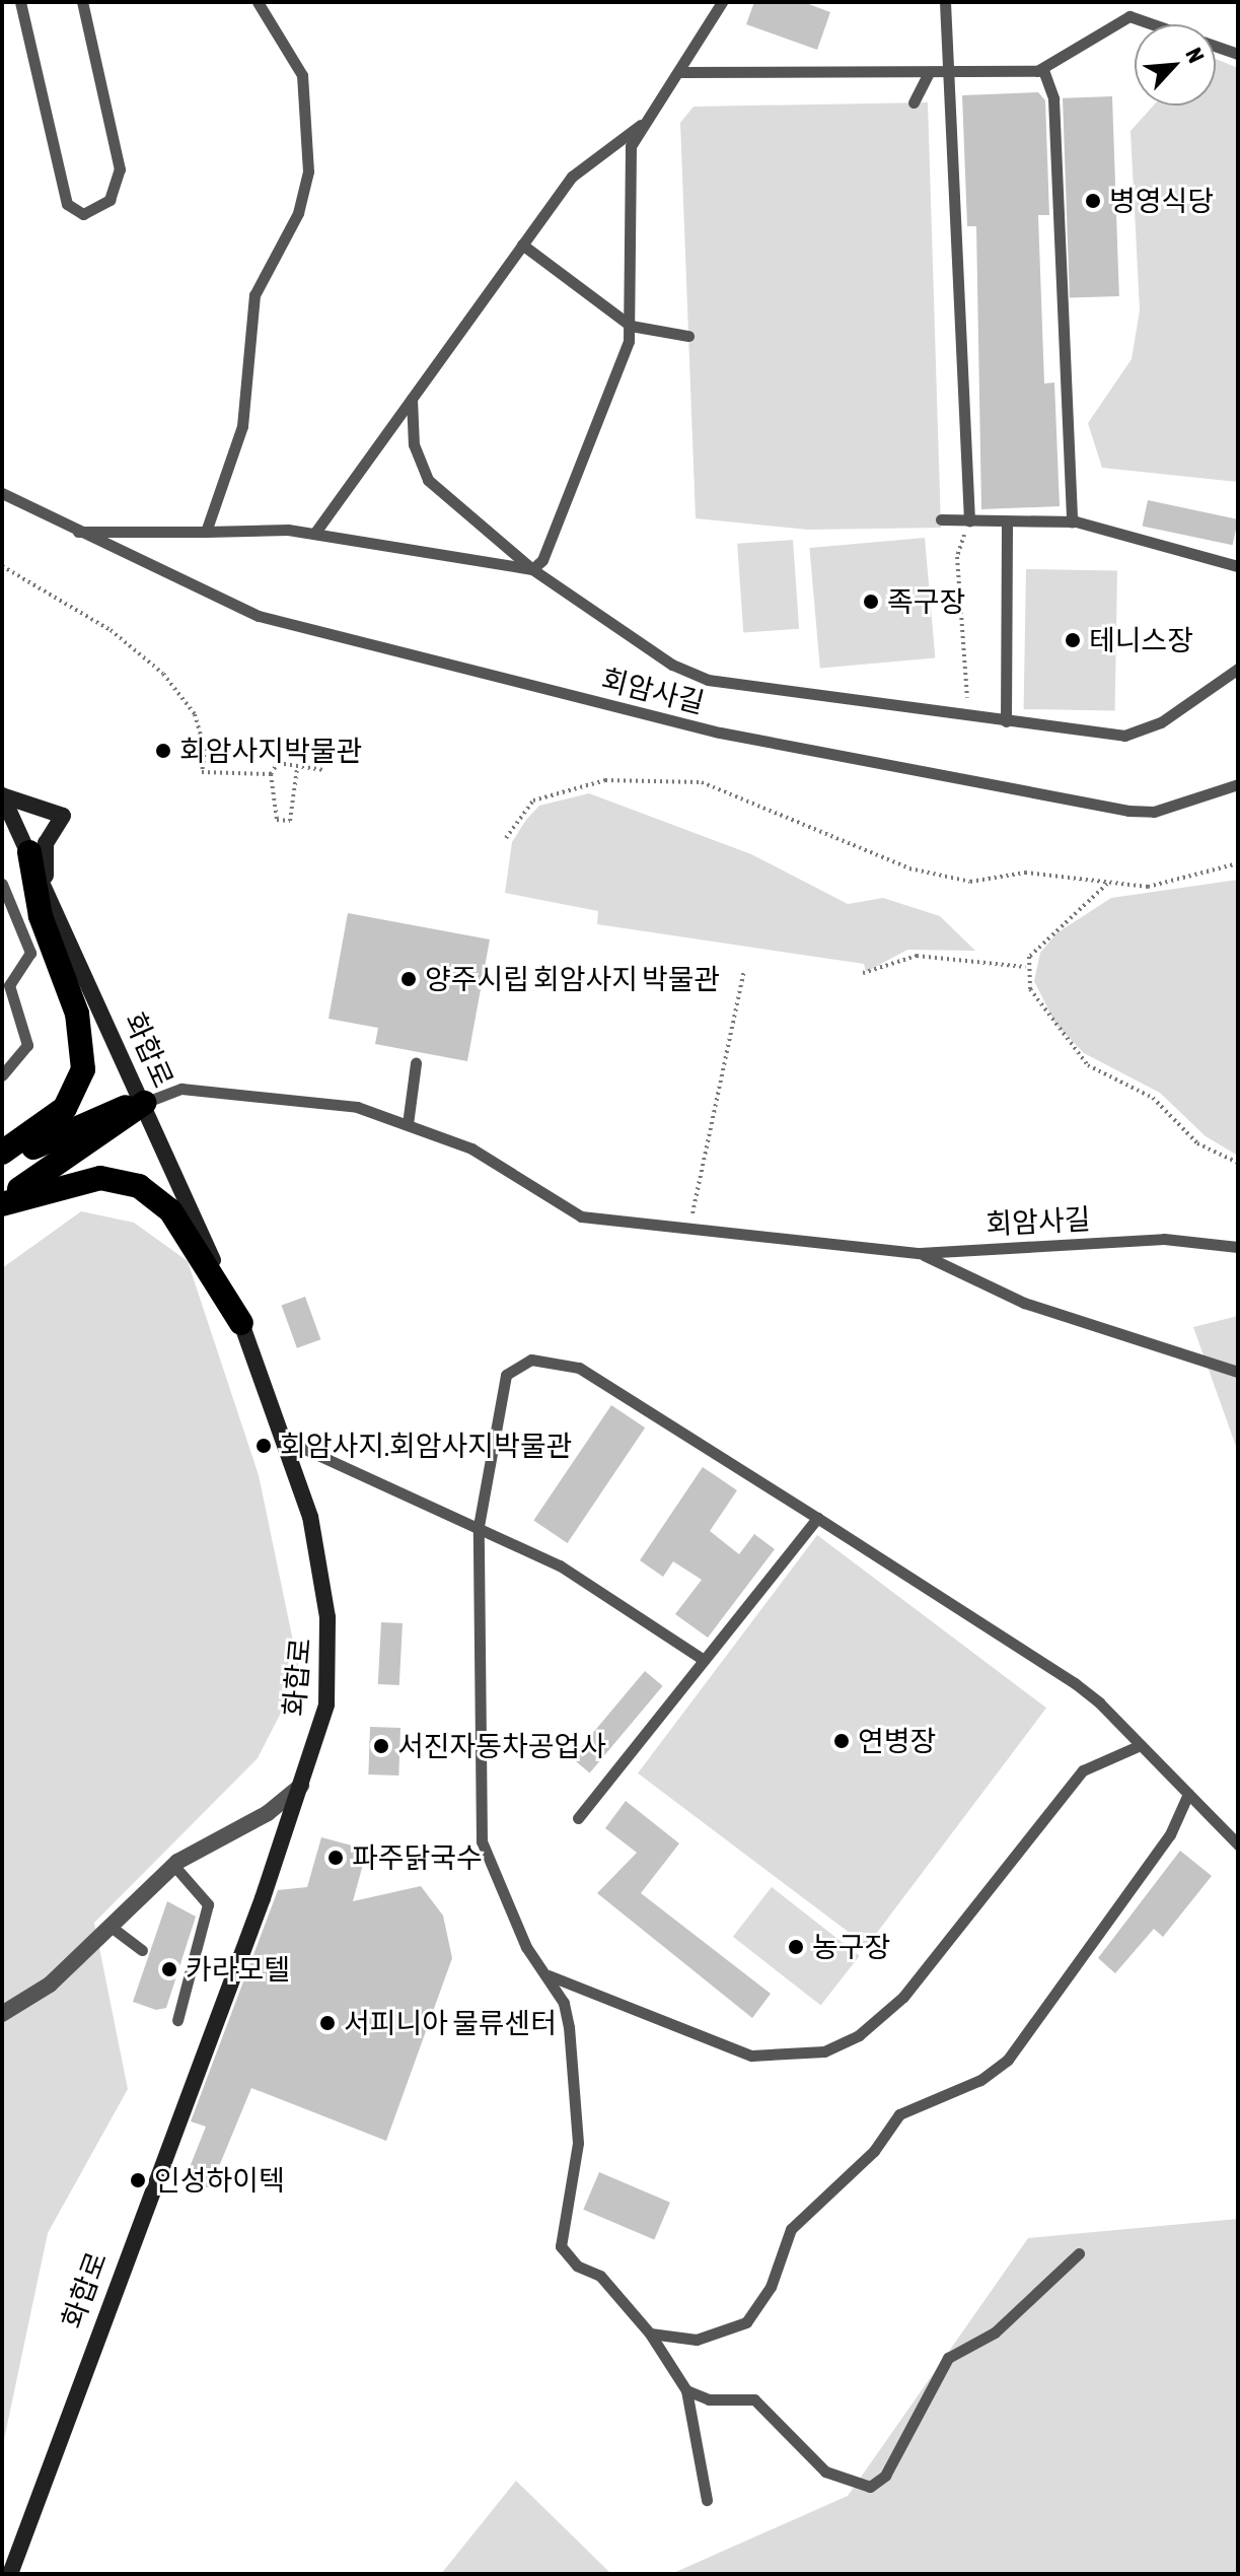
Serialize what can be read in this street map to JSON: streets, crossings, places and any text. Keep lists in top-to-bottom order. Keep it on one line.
{"streets":{"main road":["화합로"],"lane":["회암사길"]},"crossings":[["회암사길","화합로"]],"places":["병영식당","족구장","테니스장","회암사지박물관","양주시립 회암사지 박물관","회암사지.회암사지박물관","연병장","서진자동차공업사","파주닭국수","농구장","카라모텔","서피니아 물류센터","인성하이텍"],"north":"top right"}
